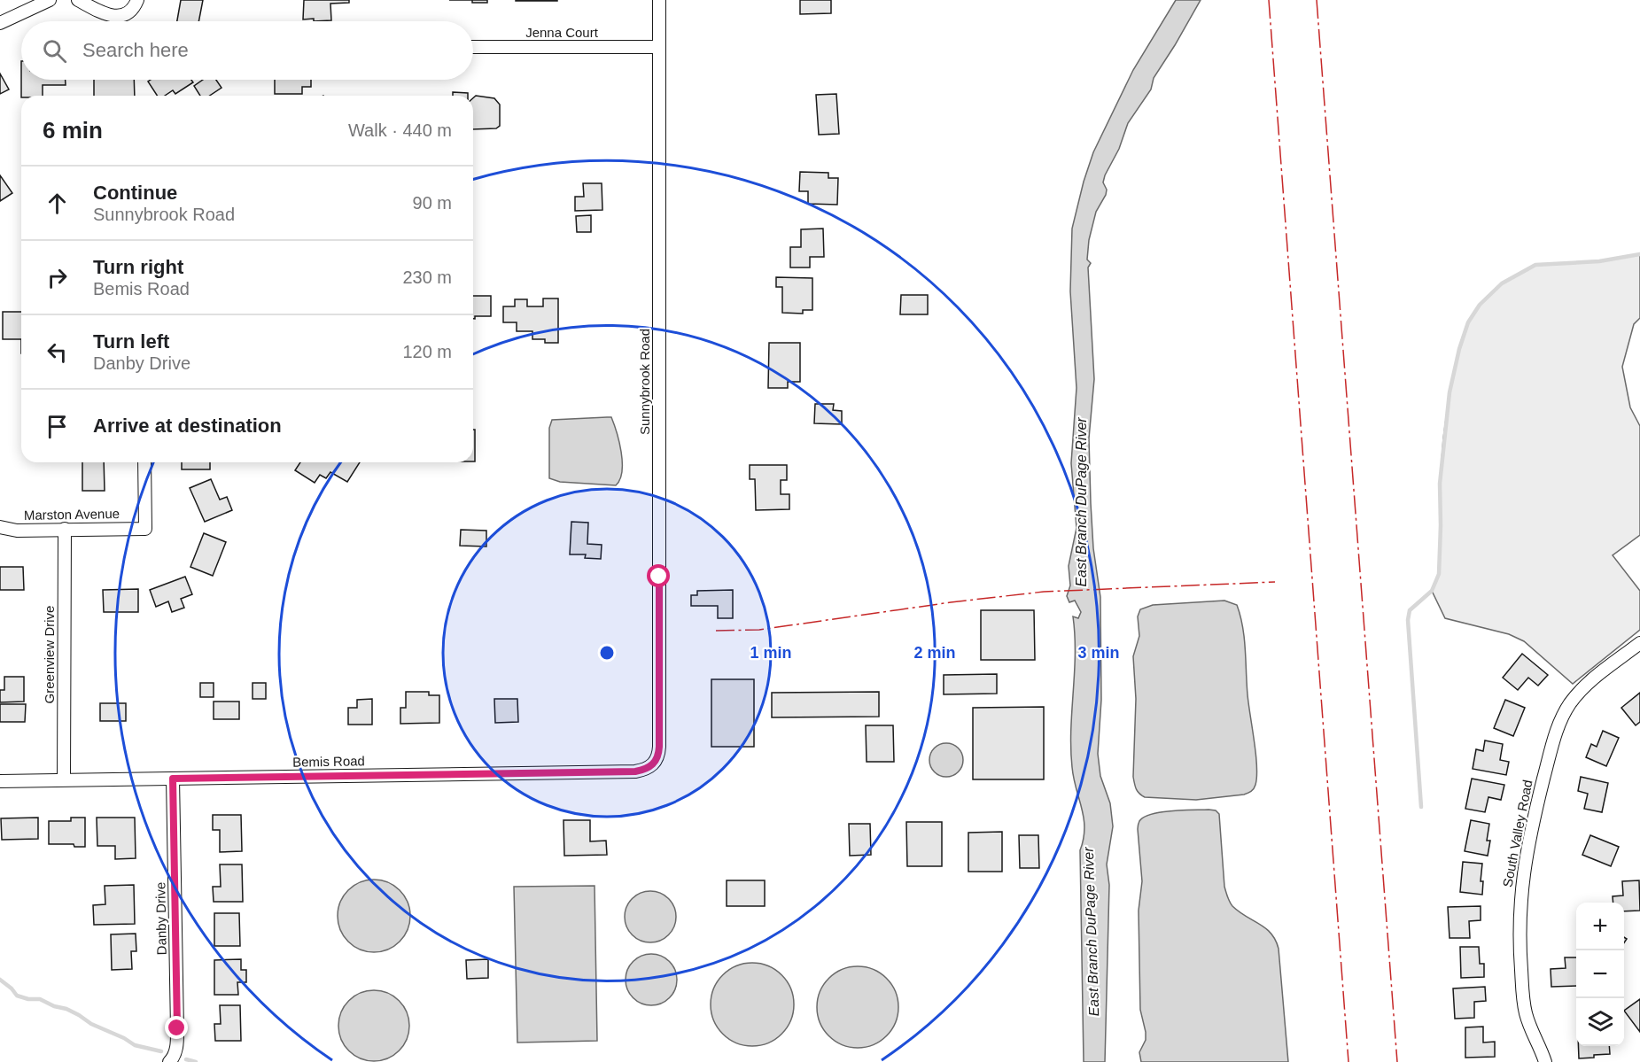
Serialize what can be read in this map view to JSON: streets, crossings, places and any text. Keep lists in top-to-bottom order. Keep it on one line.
{"streets":{"street":["Jenna Court","Sunnybrook Road","Marston Avenue","Greenview Drive","Bemis Road","South Valley Road","Danby Drive"]},"crossings":[["Jenna Court","Sunnybrook Road"],["Sunnybrook Road","Bemis Road"],["Marston Avenue","Greenview Drive"],["Greenview Drive","Bemis Road"],["Bemis Road","Danby Drive"]],"water":["East Branch DuPage River"],"page":{"search":"Search here","heading":["6 min","Walk · 440 m"],"list":[["Continue","Sunnybrook Road","90 m"],["Turn right","Bemis Road","230 m"],["Turn left","Danby Drive","120 m"],"Arrive at destination"],"map_buttons":["+","−"]},"rings":["1 min","2 min","3 min"]}
